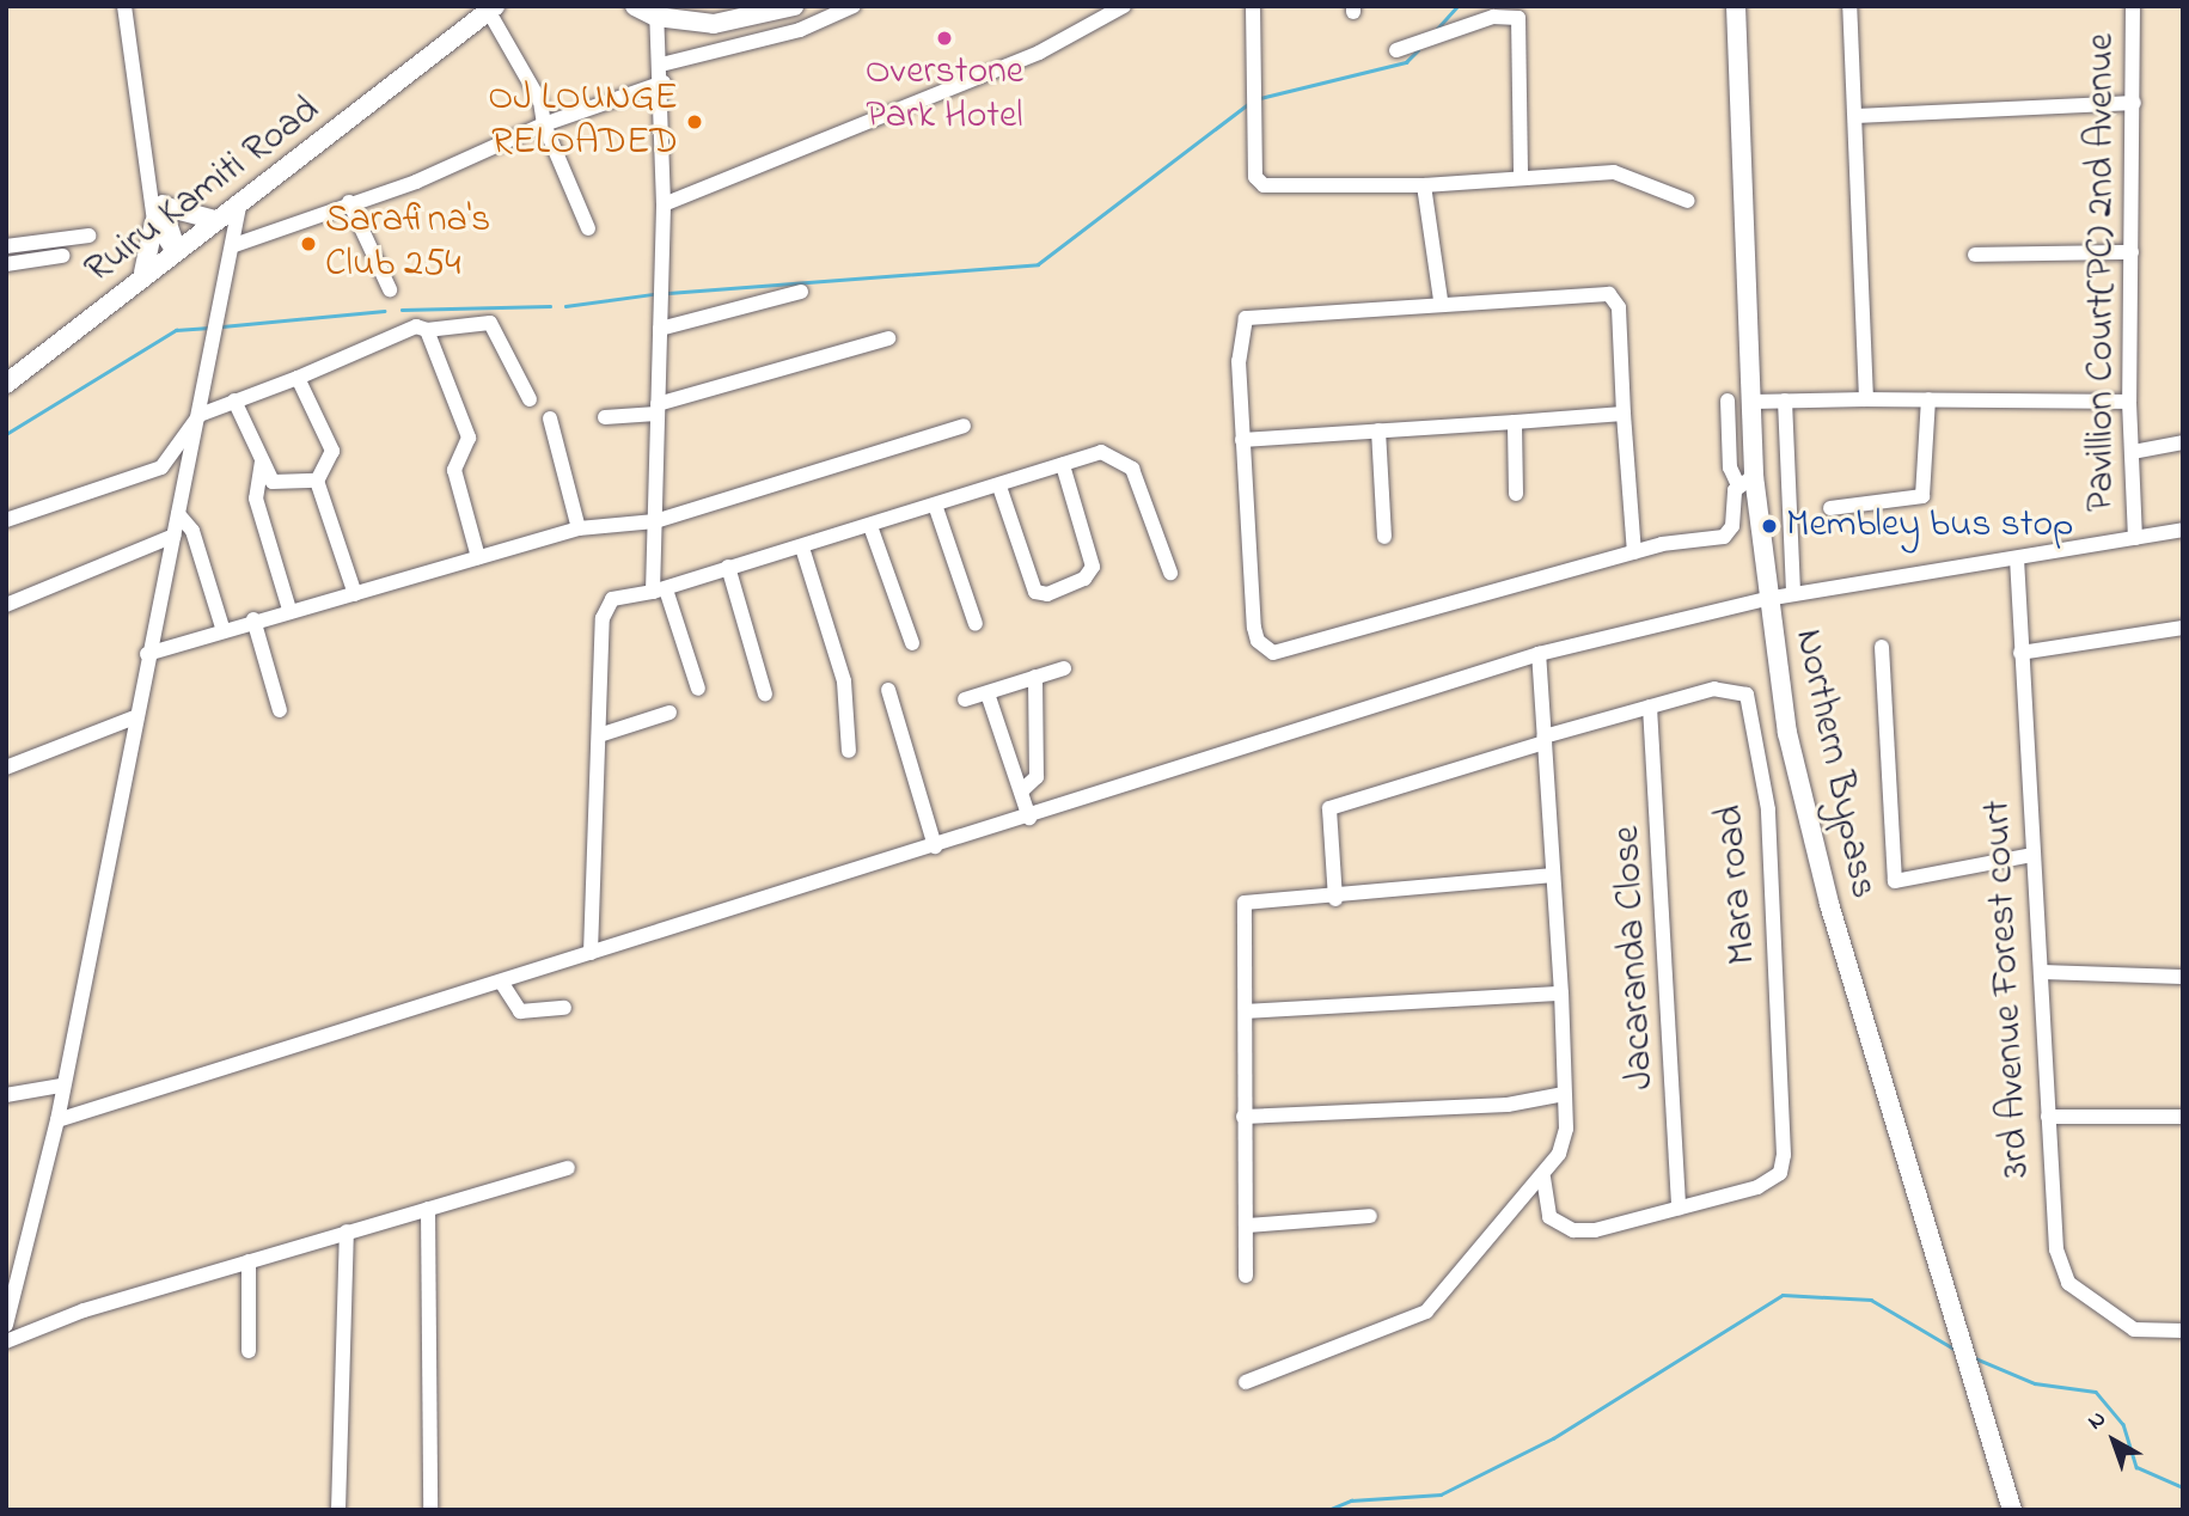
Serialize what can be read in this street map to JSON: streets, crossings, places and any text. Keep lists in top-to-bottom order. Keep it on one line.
{"streets":{"main road":["Ruiru Kamiti Road","Northern Bypass"],"street":["Pavillion Court(PC) 2nd Avenue","Mara road","Jacaranda Close","3rd Avenue Forest court"]},"crossings":[["Mara road","Jacaranda Close"]],"places":["Overstone Park Hotel","OJ LOUNGE RELOADED","Sarafina's Club 254","Membley bus stop"],"north":"top left"}
